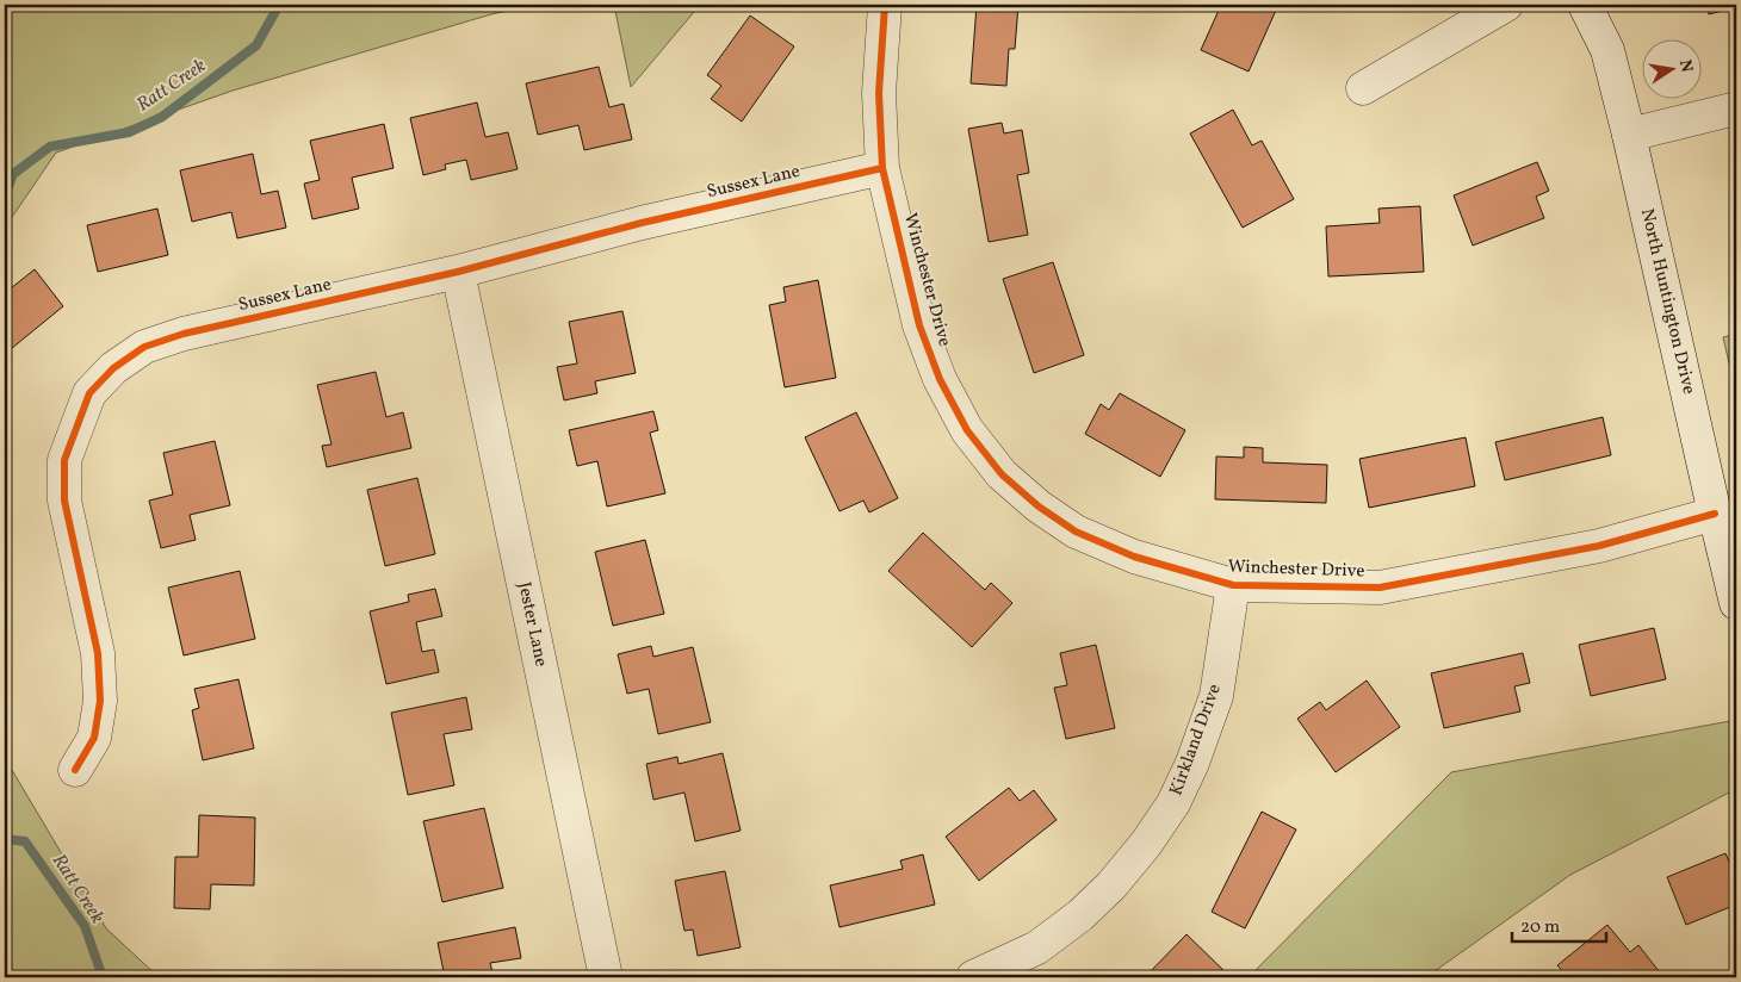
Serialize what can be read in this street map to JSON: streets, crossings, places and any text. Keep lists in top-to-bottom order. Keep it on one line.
{"streets":{"street":["Sussex Lane","Winchester Drive","North Huntington Drive","Jester Lane","Kirkland Drive"]},"crossings":[["Sussex Lane","Winchester Drive"],["Sussex Lane","Jester Lane"],["Winchester Drive","North Huntington Drive"],["Winchester Drive","Kirkland Drive"]],"water":["Ratt Creek"],"scale_bar":"20 m","north":"right"}
